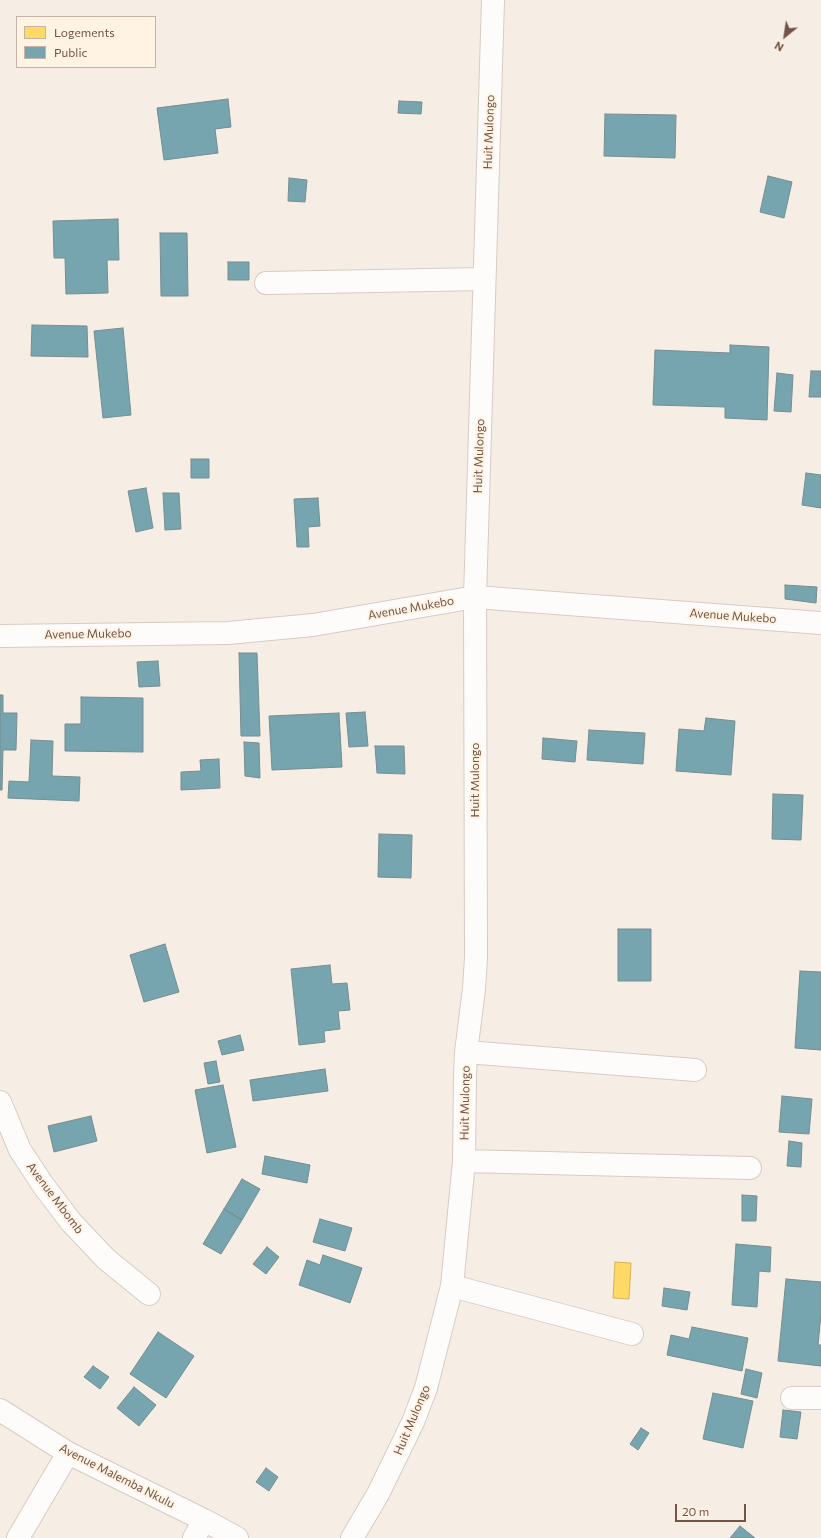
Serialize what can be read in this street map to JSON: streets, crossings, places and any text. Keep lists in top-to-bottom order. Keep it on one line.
{"streets":{"street":["Huit Mulongo","Avenue Mukebo","Avenue Mbomb","Avenue Malemba Nkulu"]},"crossings":[["Huit Mulongo","Avenue Mukebo"]],"legend":["Logements","Public"],"scale_bar":"20 m","north":"bottom left"}
